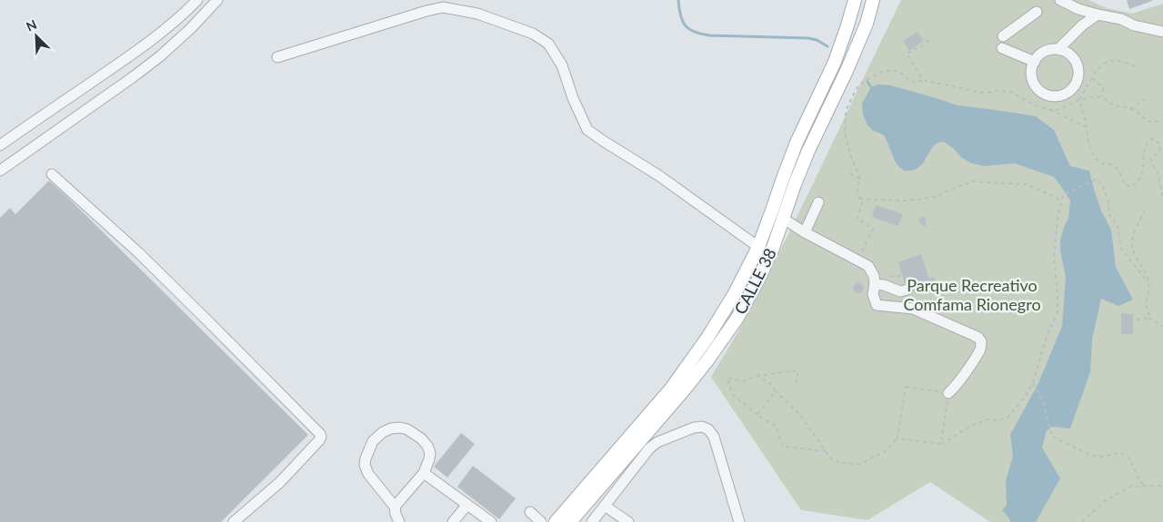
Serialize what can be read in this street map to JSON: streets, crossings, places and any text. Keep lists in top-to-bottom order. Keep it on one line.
{"streets":{"main road":["CALLE 38"]},"parks":["Parque Recreativo Comfama Rionegro"],"north":"top left"}
